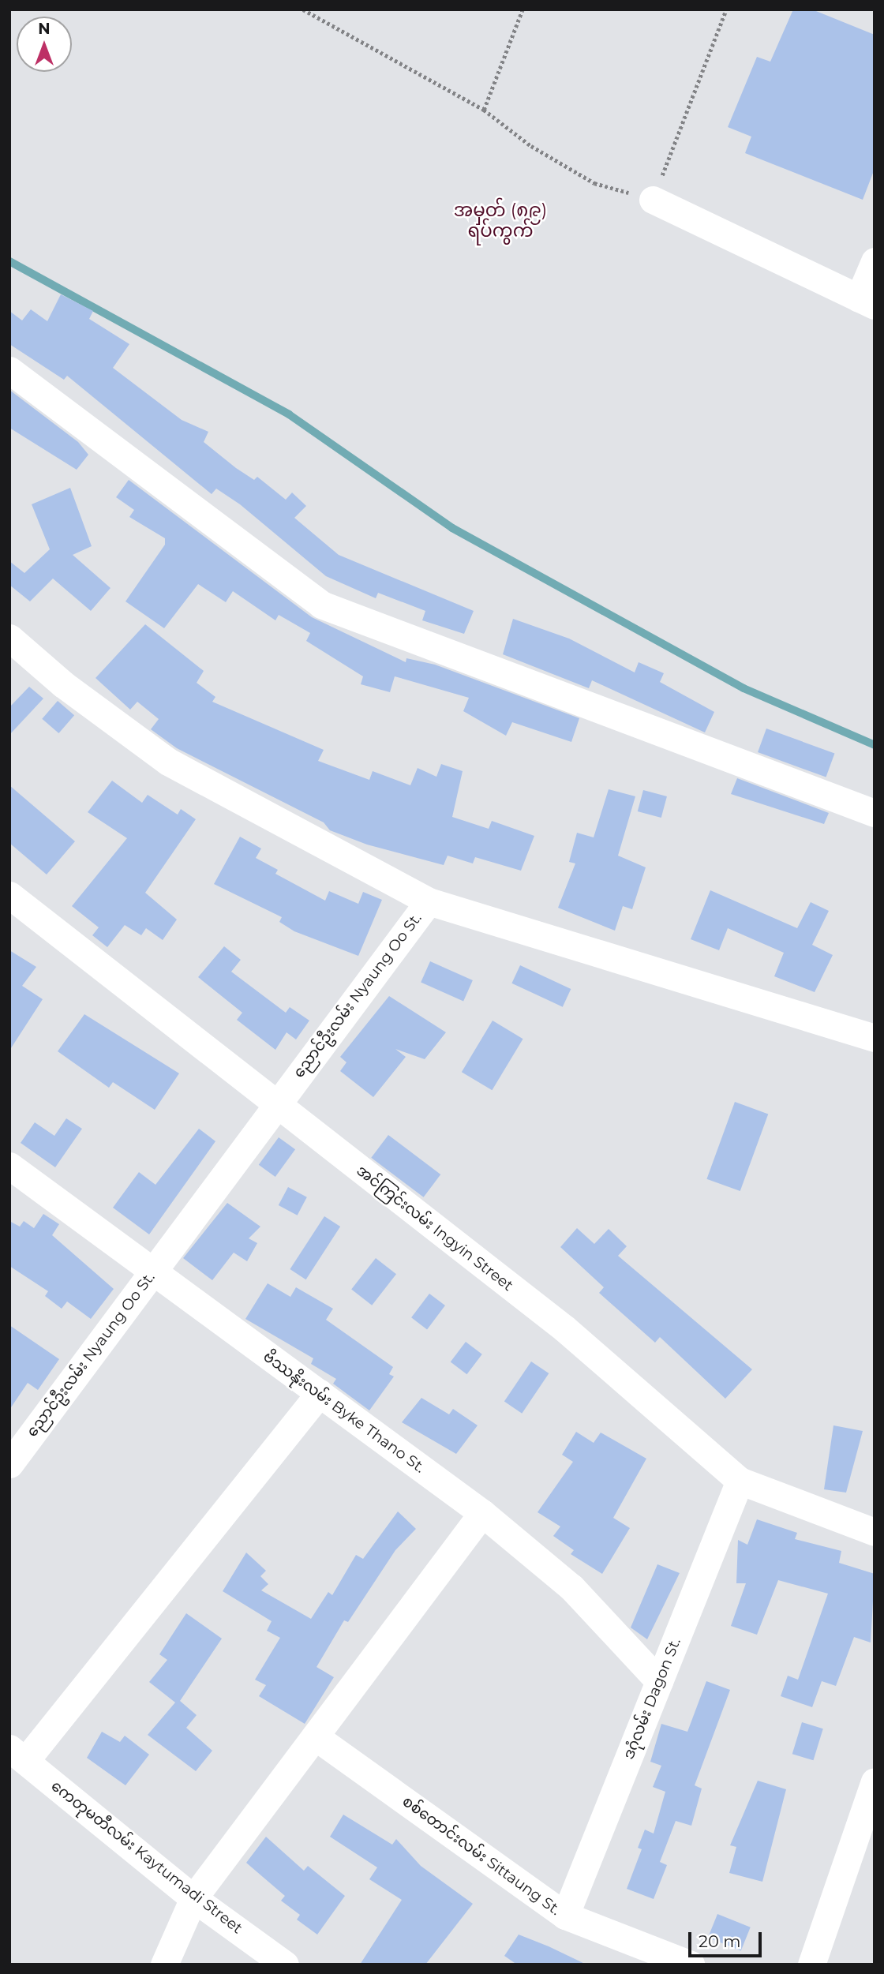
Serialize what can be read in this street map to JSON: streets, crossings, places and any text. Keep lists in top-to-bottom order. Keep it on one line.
{"streets":{"street":["ညောင်ဦးလမ်း Nyaung Oo St.","အင်ကြင်းလမ်း Ingyin Street","ဗိဿနိုးလမ်း Byke Thano St.","ဒဂုံလမ်း Dagon St.","စစ်တောင်းလမ်း Sittaung St.","ကေတုမတီလမ်း Kaytumadi Street"]},"crossings":[["ညောင်ဦးလမ်း Nyaung Oo St.","အင်ကြင်းလမ်း Ingyin Street"],["ညောင်ဦးလမ်း Nyaung Oo St.","ဗိဿနိုးလမ်း Byke Thano St."],["အင်ကြင်းလမ်း Ingyin Street","ဒဂုံလမ်း Dagon St."],["ဗိဿနိုးလမ်း Byke Thano St.","ဒဂုံလမ်း Dagon St."],["ဒဂုံလမ်း Dagon St.","စစ်တောင်းလမ်း Sittaung St."]],"districts":["အမှတ် (၈၉) ရပ်ကွက်"],"scale_bar":"20 m","north":"top"}
